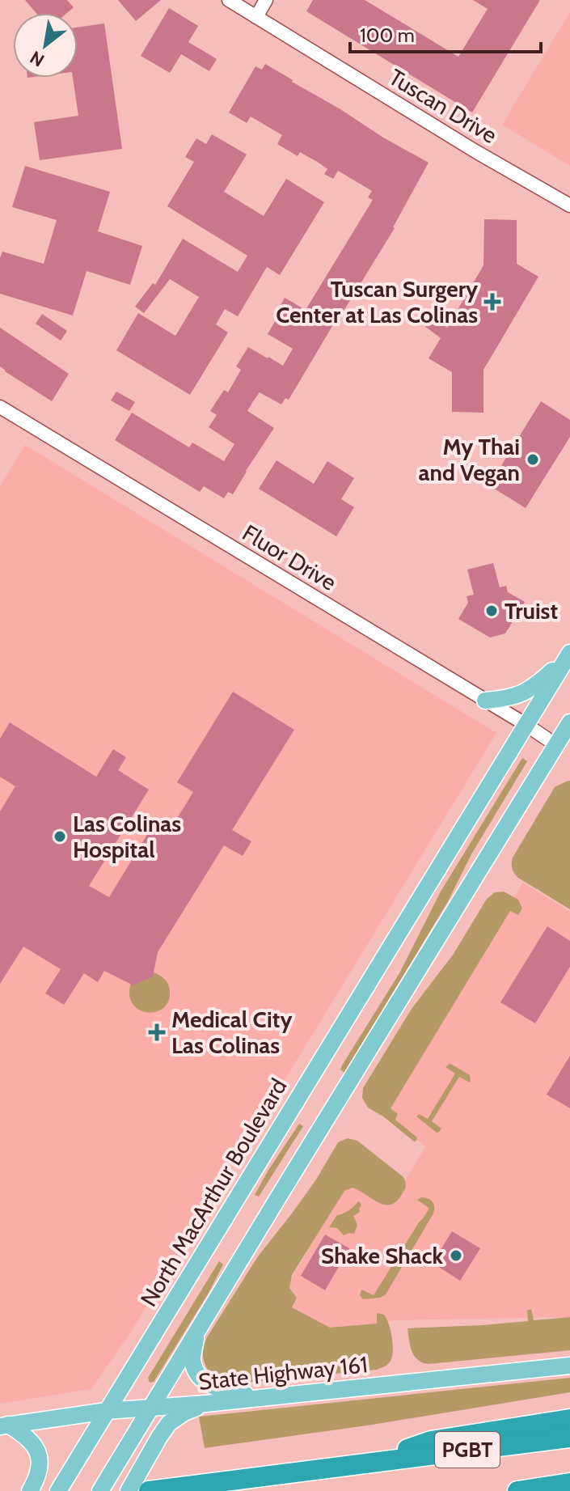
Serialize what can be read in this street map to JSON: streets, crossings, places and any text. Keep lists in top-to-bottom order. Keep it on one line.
{"streets":{"highway":["PGBT"],"main road":["North MacArthur Boulevard","State Highway 161"],"street":["Tuscan Drive","Fluor Drive"]},"crossings":[["Fluor Drive","North MacArthur Boulevard"],["North MacArthur Boulevard","State Highway 161"]],"places":{"health":["Tuscan Surgery Center at Las Colinas","Medical City Las Colinas"],"other":["My Thai and Vegan","Truist","Las Colinas Hospital","Shake Shack"]},"scale_bar":"100 m","north":"bottom left"}
